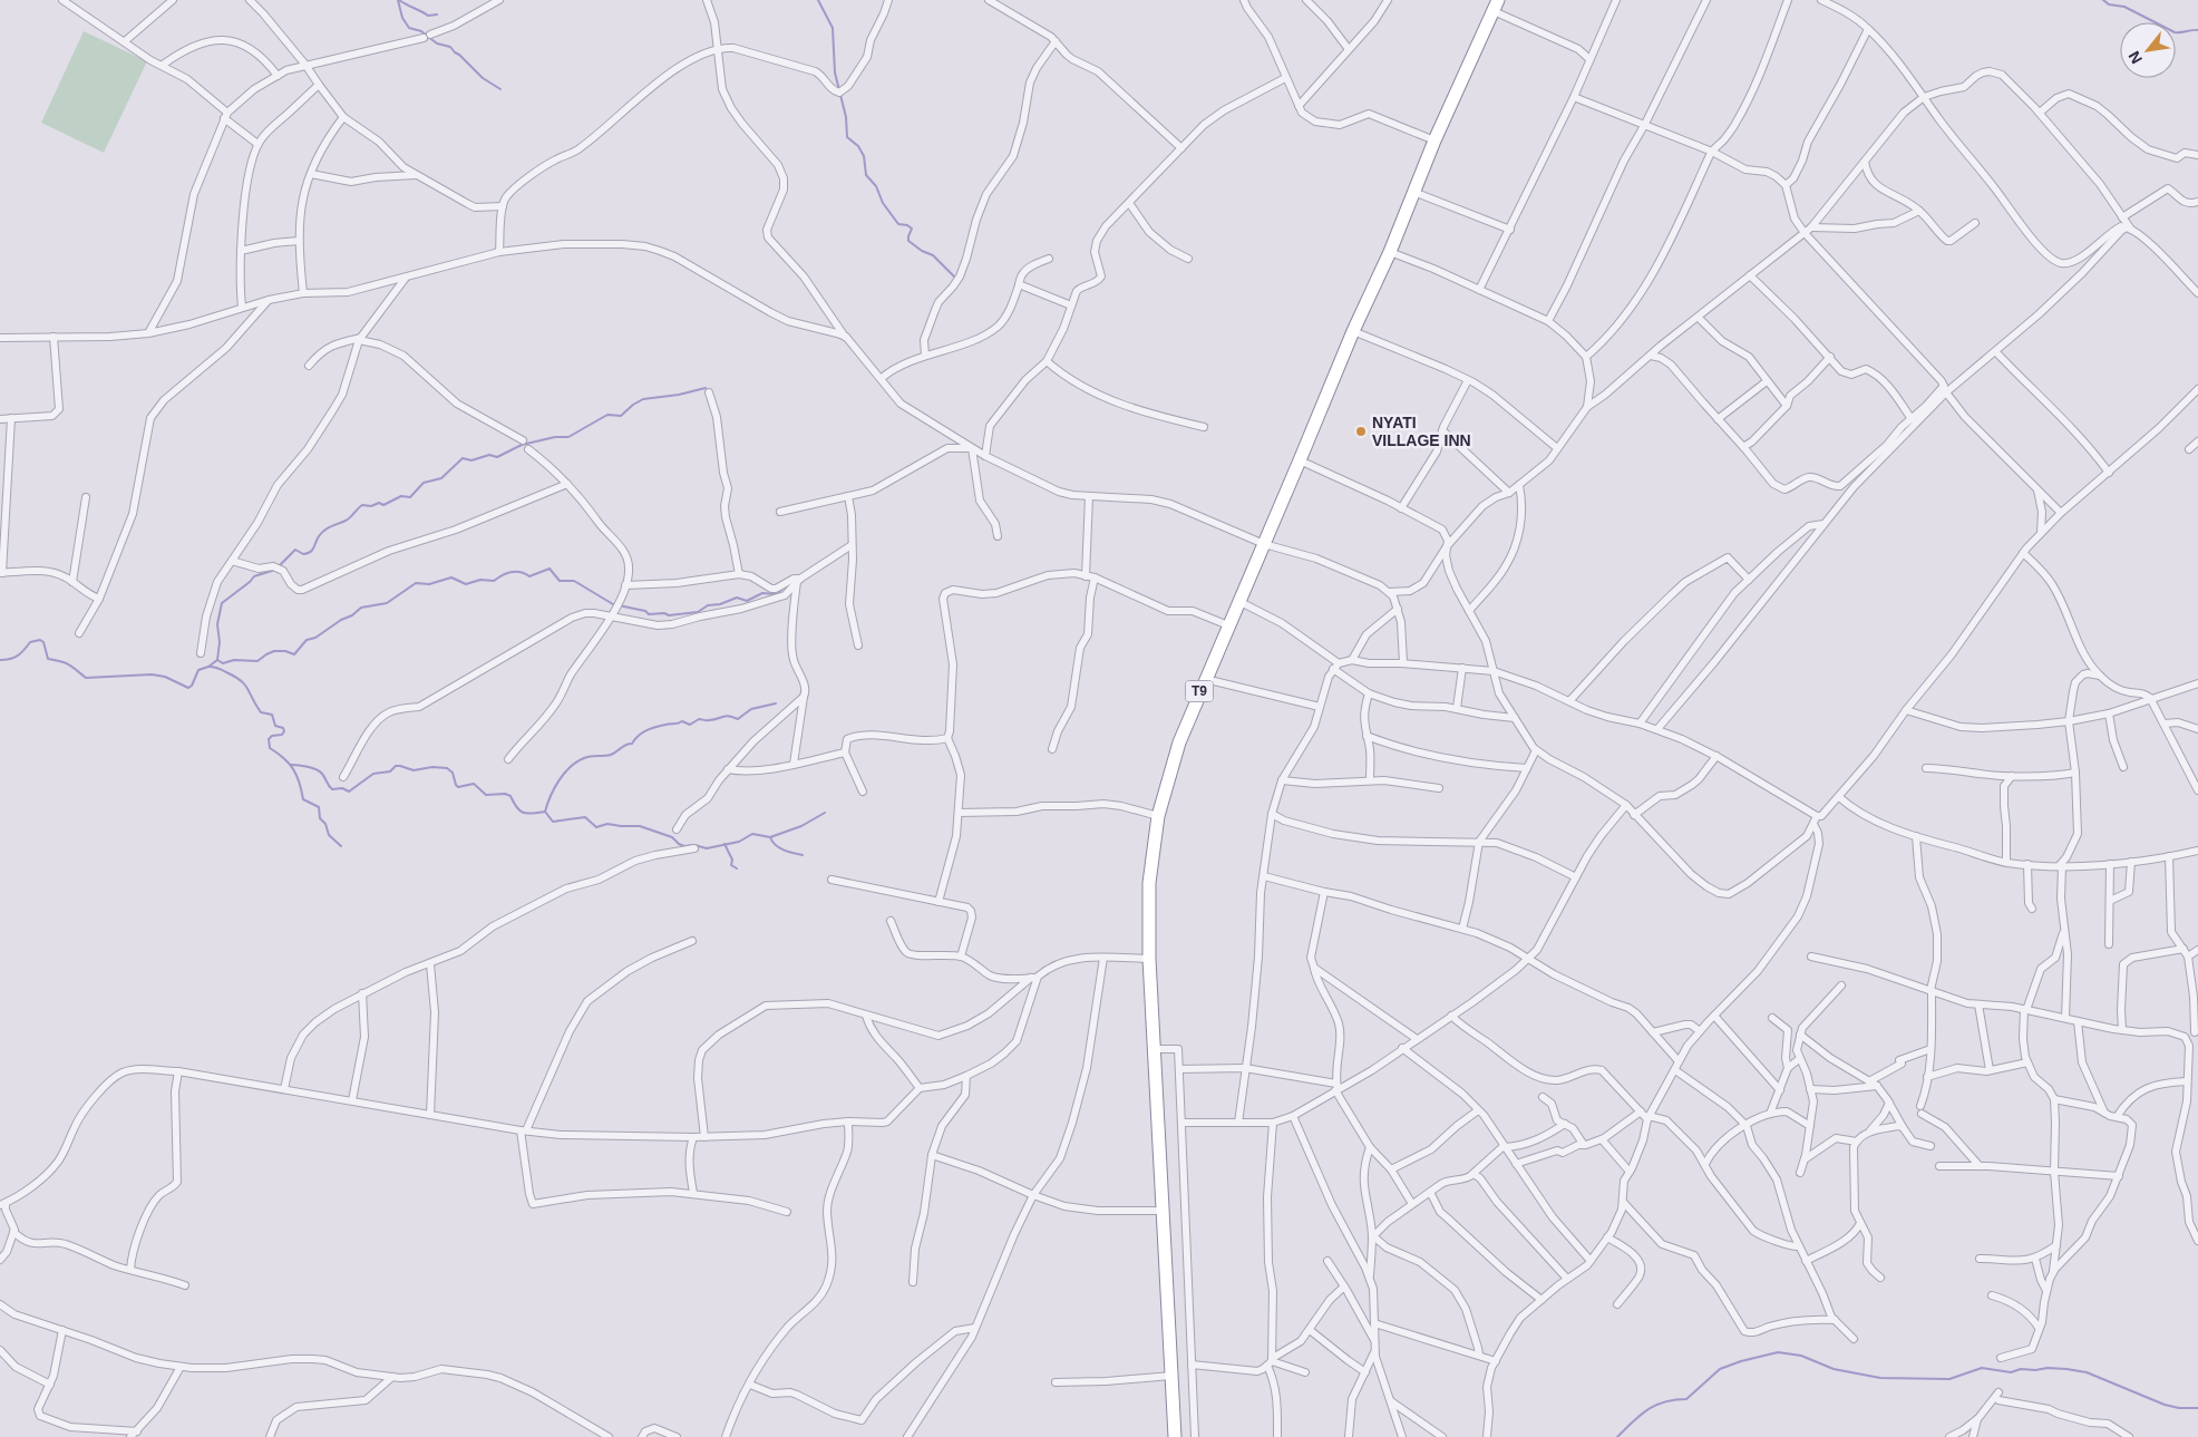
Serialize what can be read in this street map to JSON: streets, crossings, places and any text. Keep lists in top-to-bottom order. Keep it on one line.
{"streets":{"highway":["T9"]},"places":["NYATI VILLAGE INN"],"north":"bottom left"}
